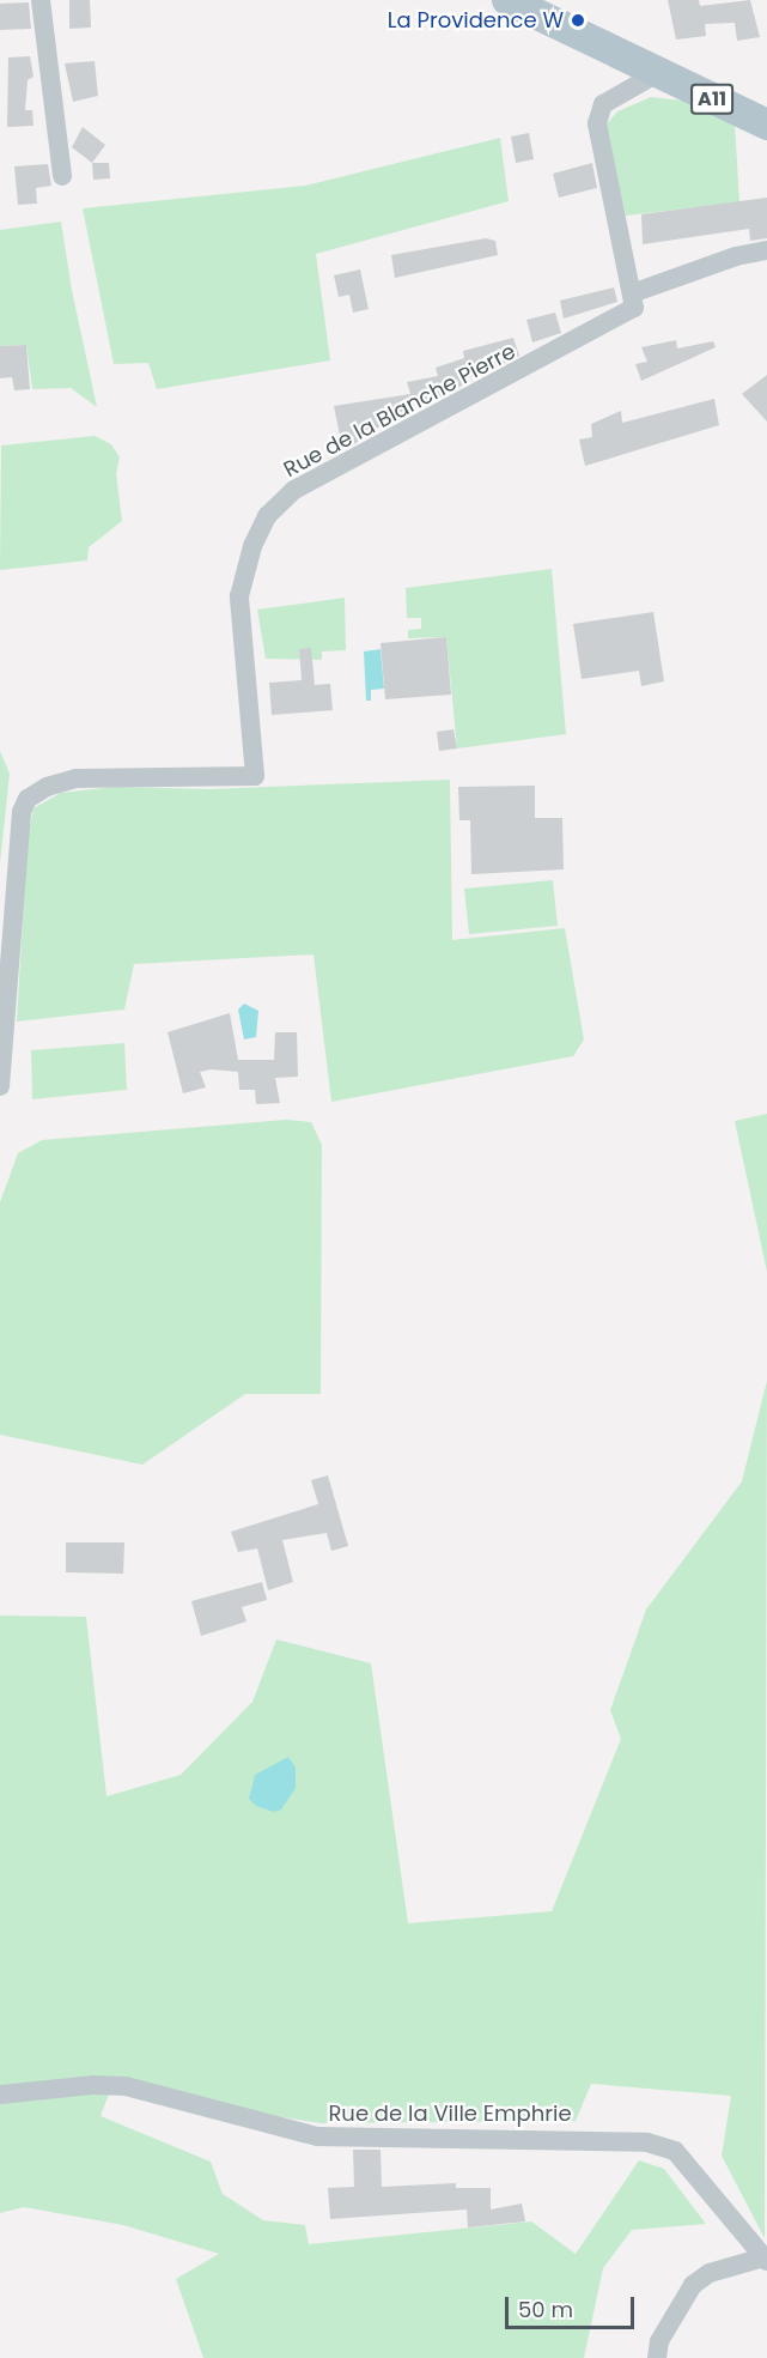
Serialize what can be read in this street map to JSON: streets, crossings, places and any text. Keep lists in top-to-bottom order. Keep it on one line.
{"streets":{"main road":["A11"],"street":["Rue de la Blanche Pierre","Rue de la Ville Emphrie"]},"places":["La Providence W"],"scale_bar":"50 m"}
